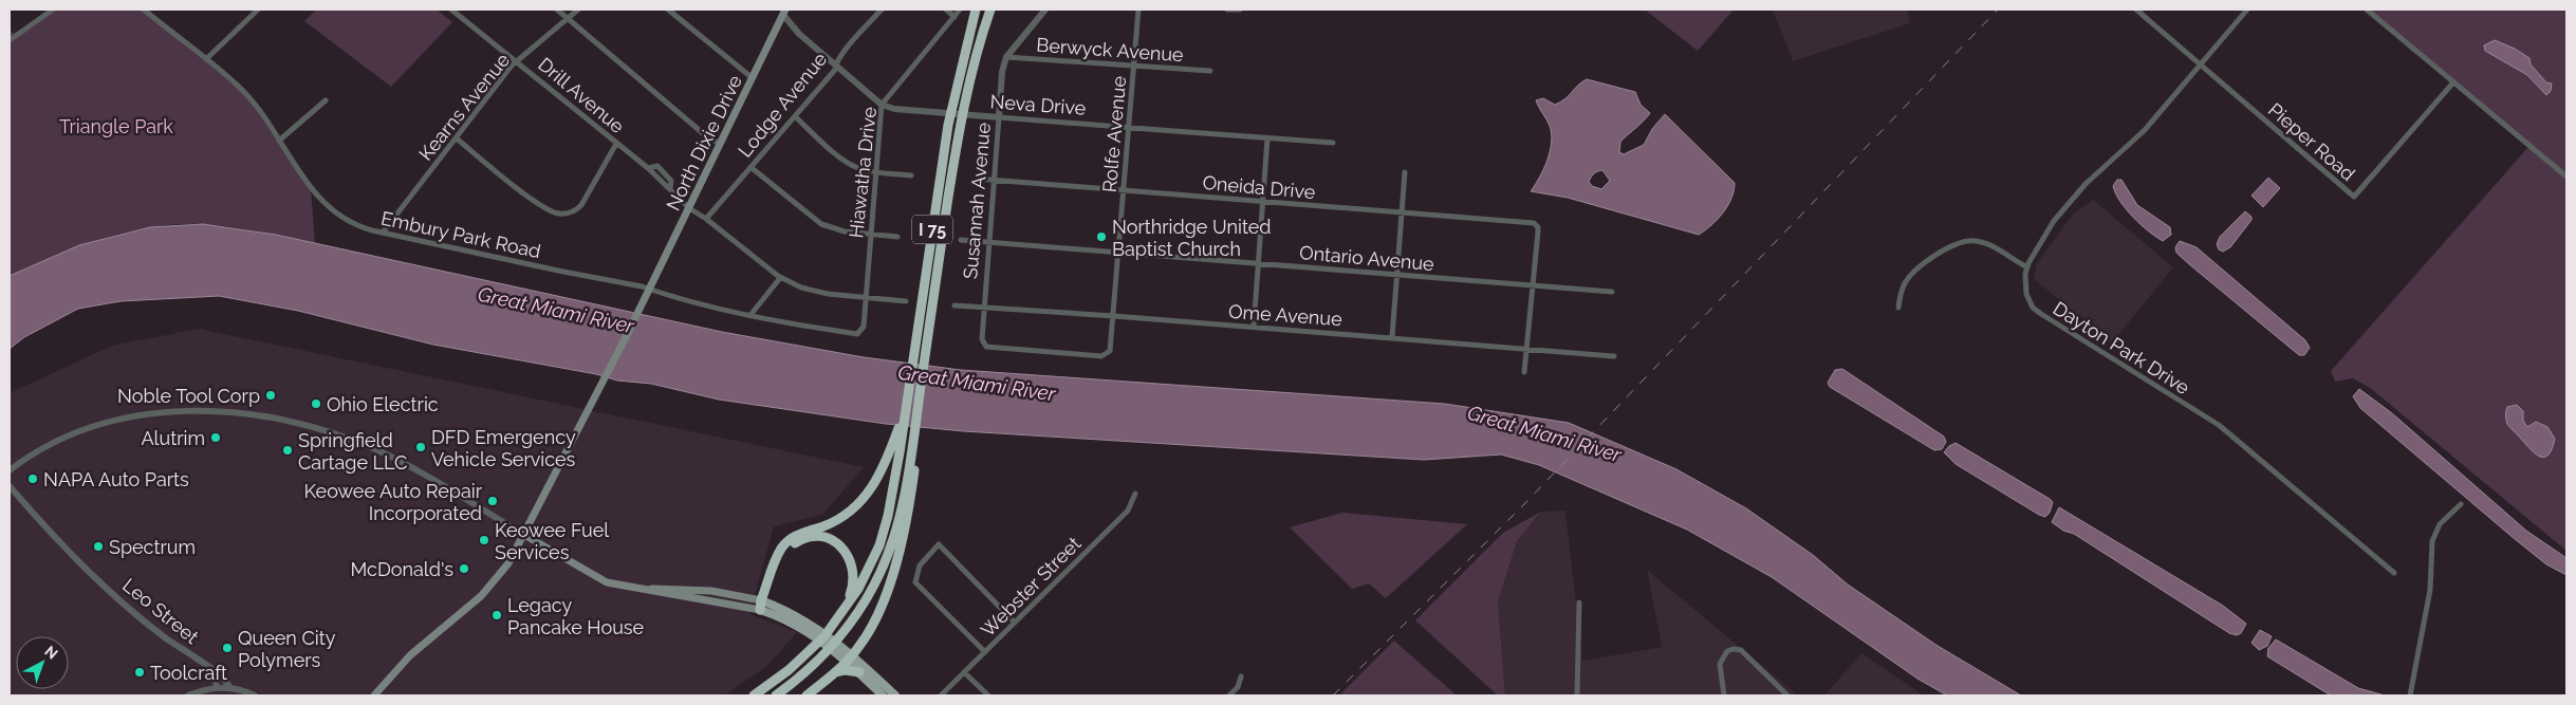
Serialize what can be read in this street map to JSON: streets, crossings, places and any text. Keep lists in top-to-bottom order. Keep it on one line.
{"streets":{"highway":["I 75"],"main road":["North Dixie Drive"],"street":["Berwyck Avenue","Drill Avenue","Lodge Avenue","Neva Drive","Kearns Avenue","Rolfe Avenue","Pieper Road","Hiawatha Drive","Oneida Drive","Susannah Avenue","Embury Park Road","Ontario Avenue","Ome Avenue","Dayton Park Drive","Webster Street","Leo Street"]},"crossings":[["Berwyck Avenue","Rolfe Avenue"],["Berwyck Avenue","Susannah Avenue"],["Drill Avenue","Kearns Avenue"],["Drill Avenue","North Dixie Drive"],["Lodge Avenue","Neva Drive"],["Neva Drive","Rolfe Avenue"],["Neva Drive","North Dixie Drive"],["Neva Drive","Hiawatha Drive"],["Neva Drive","Susannah Avenue"],["Kearns Avenue","Embury Park Road"],["Rolfe Avenue","Oneida Drive"],["Rolfe Avenue","Susannah Avenue"],["Rolfe Avenue","Ontario Avenue"],["Rolfe Avenue","Ome Avenue"],["Pieper Road","Dayton Park Drive"],["North Dixie Drive","Embury Park Road"],["Hiawatha Drive","Embury Park Road"],["Oneida Drive","Susannah Avenue"],["Oneida Drive","Ontario Avenue"],["Susannah Avenue","Ontario Avenue"],["Susannah Avenue","Ome Avenue"]],"water":["Great Miami River"],"parks":["Triangle Park"],"places":["Northridge United Baptist Church","Noble Tool Corp","Ohio Electric","Alutrim","DFD Emergency Vehicle Services","Springfield Cartage LLC","NAPA Auto Parts","Keowee Auto Repair Incorporated","Keowee Fuel Services","Spectrum","McDonald's","Legacy Pancake House","Queen City Polymers","Toolcraft"],"north":"top right"}
